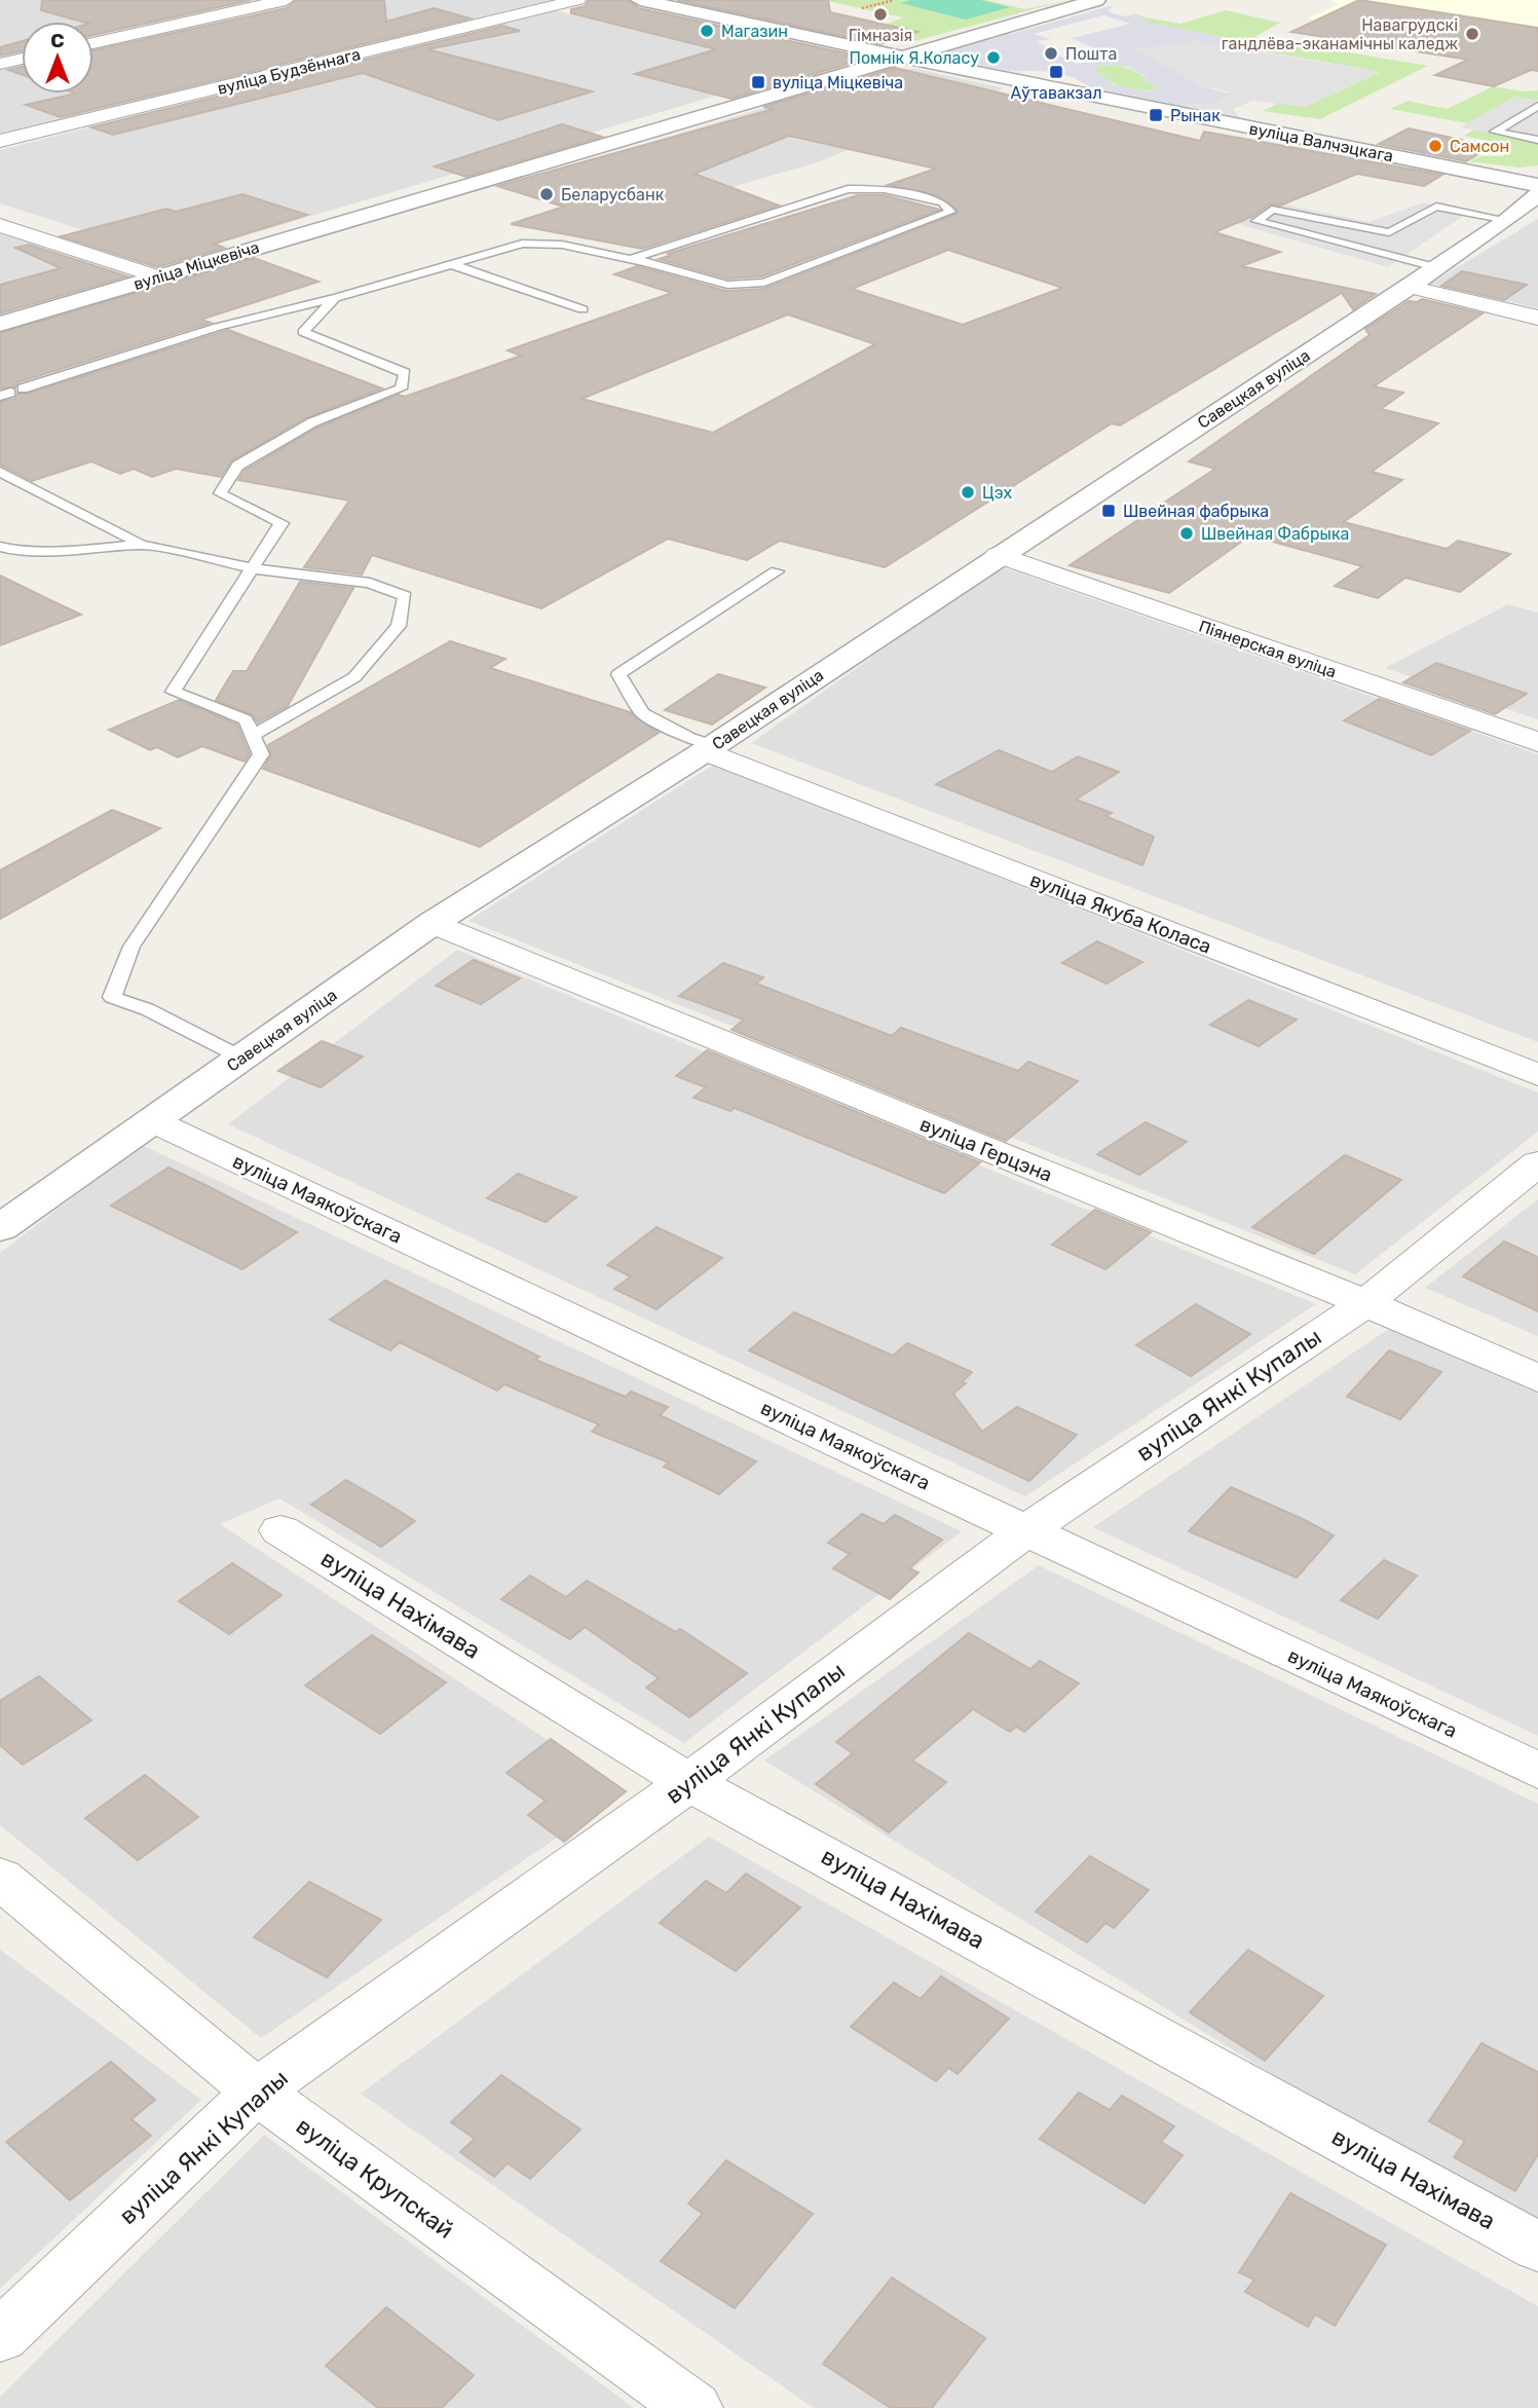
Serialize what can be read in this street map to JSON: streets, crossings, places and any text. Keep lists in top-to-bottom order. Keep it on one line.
{"streets":{"street":["вуліца Будзённага","вуліца Валчэцкага","вуліца Міцкевіча","Савецкая вуліца","Піянерская вуліца","вуліца Якуба Коласа","вуліца Герцэна","вуліца Маякоўскага","вуліца Янкі Купалы","вуліца Нахімава","вуліца Крупскай"]},"crossings":[["вуліца Валчэцкага","вуліца Міцкевіча"],["Савецкая вуліца","Піянерская вуліца"],["Савецкая вуліца","вуліца Якуба Коласа"],["Савецкая вуліца","вуліца Герцэна"],["Савецкая вуліца","вуліца Маякоўскага"],["вуліца Герцэна","вуліца Янкі Купалы"],["вуліца Маякоўскага","вуліца Янкі Купалы"],["вуліца Янкі Купалы","вуліца Нахімава"],["вуліца Янкі Купалы","вуліца Крупскай"]],"places":{"other":["Гімназія","Магазин","Навагрудскі гандлёва-эканамічны каледж","Пошта","Помнік Я.Коласу","Самсон","Беларусбанк","Цэх","Швейная Фабрыка"],"transit":["Аўтавакзал","вуліца Міцкевіча","Рынак","Швейная фабрыка"]},"north":"top"}
